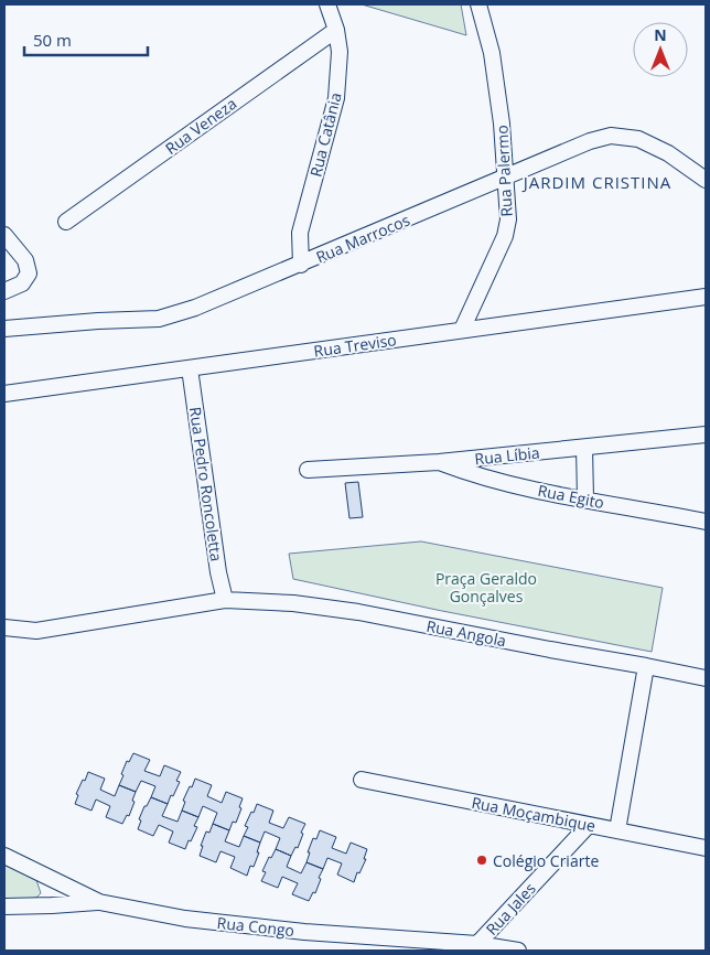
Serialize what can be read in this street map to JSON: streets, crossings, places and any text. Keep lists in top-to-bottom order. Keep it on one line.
{"streets":{"street":["Rua Veneza","Rua Catânia","Rua Palermo","Rua Marrocos","Rua Treviso","Rua Líbia","Rua Pedro Roncoletta","Rua Egito","Rua Angola","Rua Moçambique","Rua Jales","Rua Congo"]},"crossings":[["Rua Veneza","Rua Catânia"],["Rua Catânia","Rua Marrocos"],["Rua Palermo","Rua Marrocos"],["Rua Palermo","Rua Treviso"],["Rua Treviso","Rua Pedro Roncoletta"],["Rua Líbia","Rua Egito"],["Rua Pedro Roncoletta","Rua Angola"],["Rua Moçambique","Rua Jales"],["Rua Jales","Rua Congo"]],"districts":["JARDIM CRISTINA"],"parks":["Praça Geraldo Gonçalves"],"places":["Colégio Criarte"],"scale_bar":"50 m","north":"top"}
